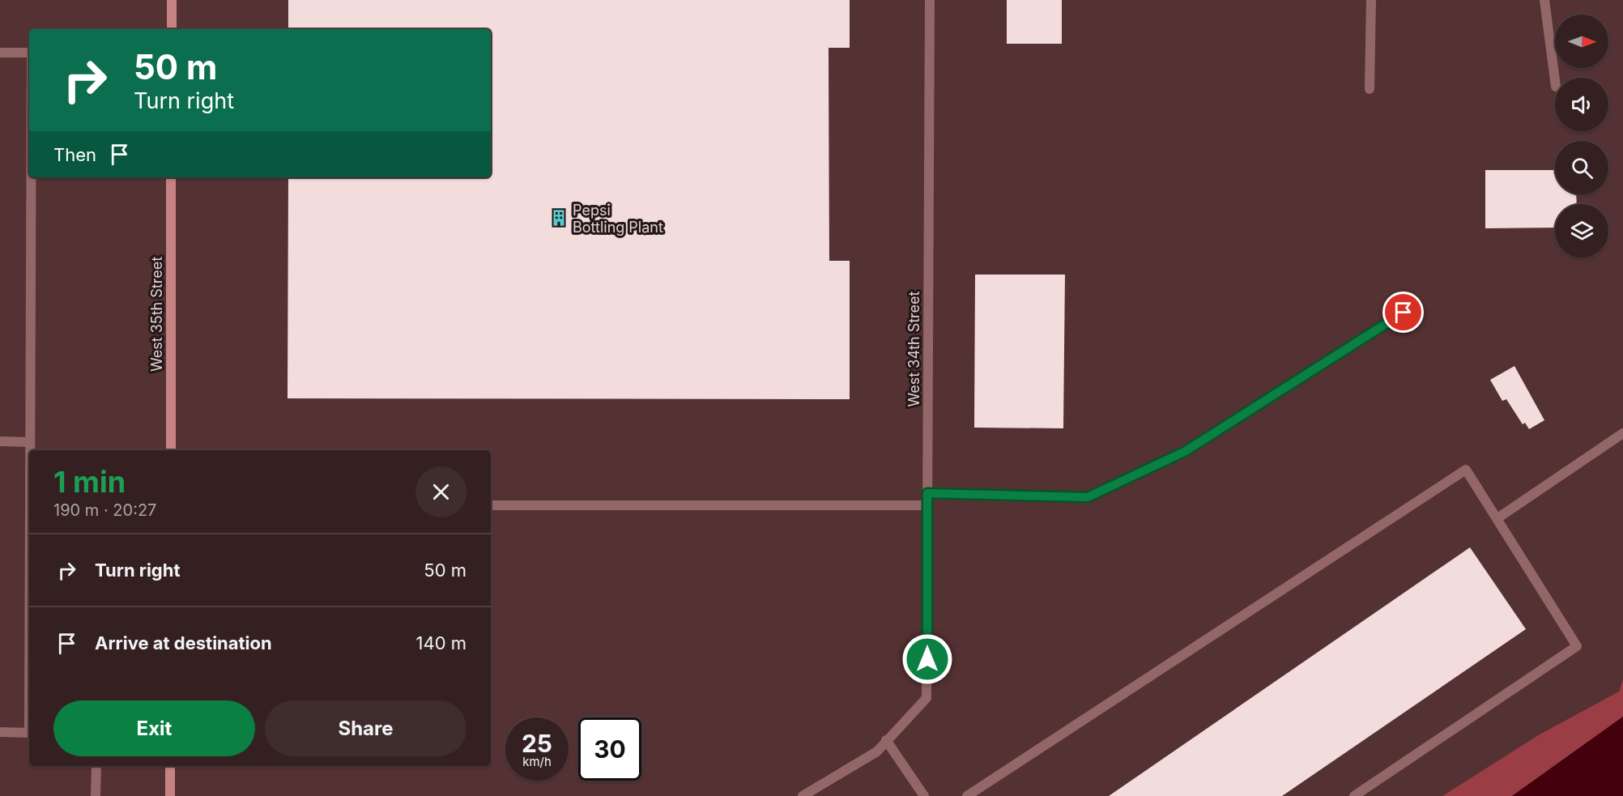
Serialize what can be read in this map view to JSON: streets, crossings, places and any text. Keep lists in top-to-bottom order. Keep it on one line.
{"streets":{"main road":["West 35th Street"],"street":["West 34th Street"]},"places":{"building":["Pepsi Bottling Plant"]},"north":"right","page":{"turn":["50 m","Turn right"],"then":"Then","heading":["1 min","190 m · 20:27"],"list":[{"name":"Turn right","value":"50 m"},{"name":"Arrive at destination","value":"140 m"}],"buttons":["Exit","Share"],"speed":"25 km/h","limit":"30"}}
